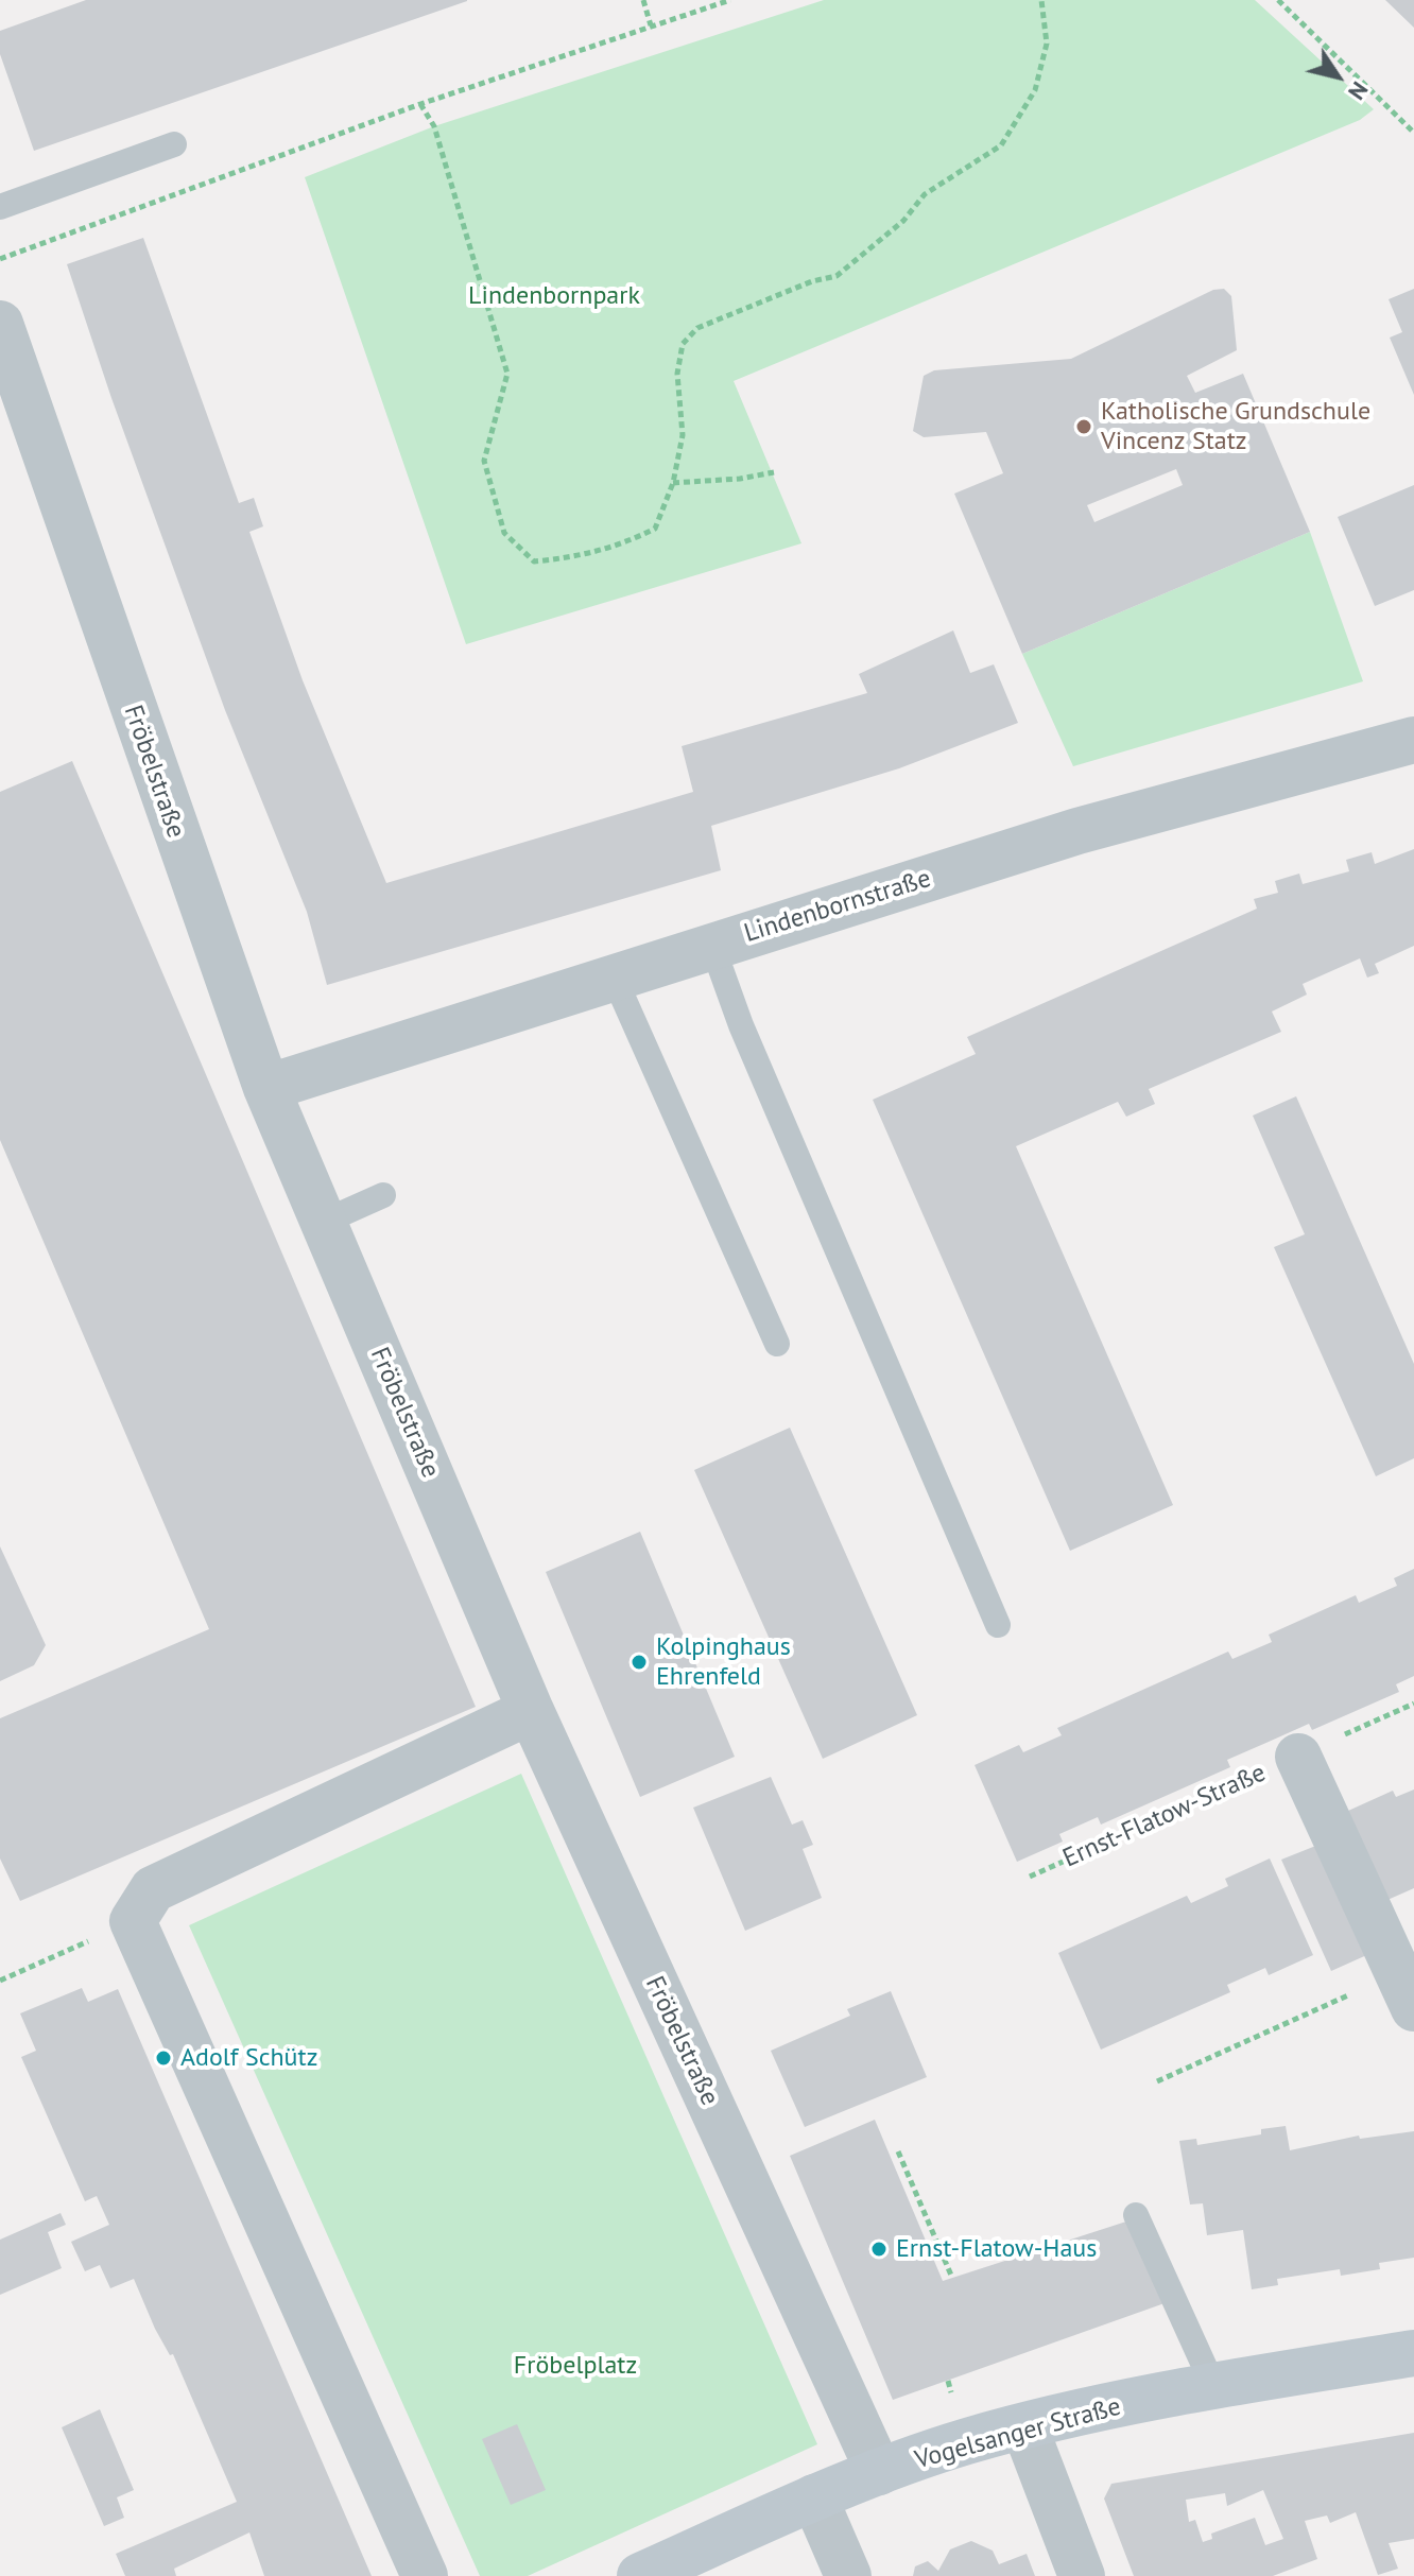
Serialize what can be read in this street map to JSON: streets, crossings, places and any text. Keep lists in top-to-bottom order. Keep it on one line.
{"streets":{"street":["Fröbelstraße","Lindenbornstraße","Ernst-Flatow-Straße","Vogelsanger Straße"]},"crossings":[["Fröbelstraße","Lindenbornstraße"],["Fröbelstraße","Vogelsanger Straße"]],"parks":["Lindenbornpark","Fröbelplatz"],"places":["Katholische Grundschule Vincenz Statz","Kolpinghaus Ehrenfeld","Adolf Schütz","Ernst-Flatow-Haus"],"north":"bottom right"}
